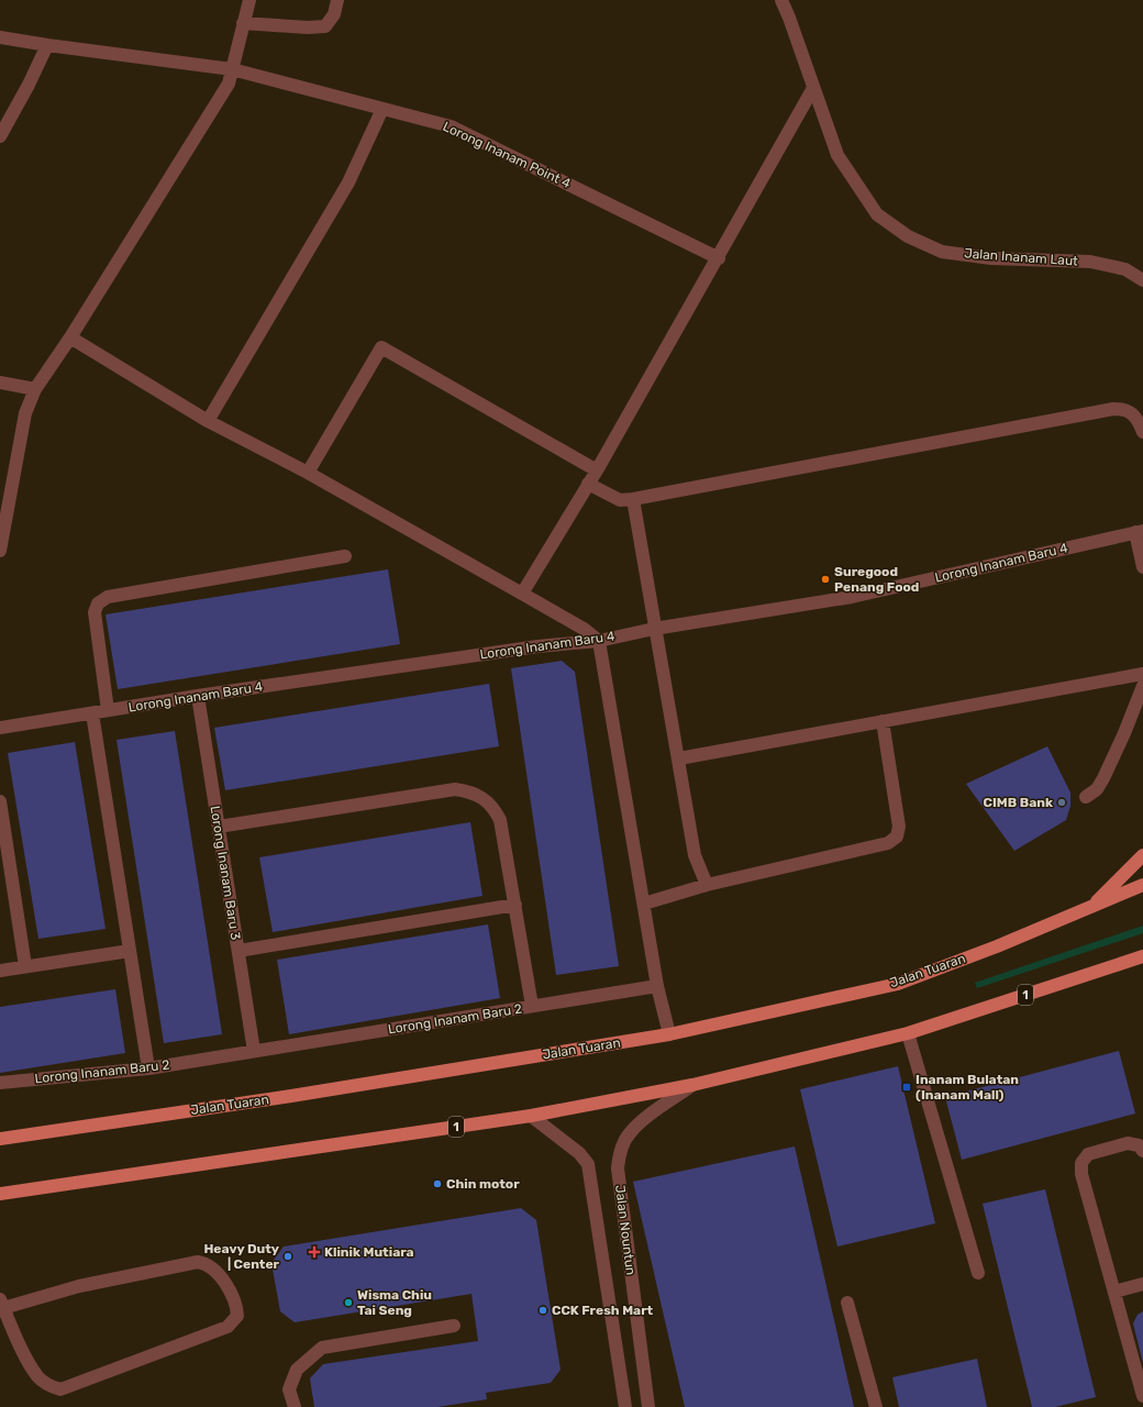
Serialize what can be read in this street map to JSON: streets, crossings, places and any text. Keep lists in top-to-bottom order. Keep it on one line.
{"streets":{"main road":["Jalan Tuaran","1"],"street":["Lorong Inanam Point 4","Jalan Inanam Laut","Lorong Inanam Baru 4","Lorong Inanam Baru 3","Lorong Inanam Baru 2","Jalan Nountun"]},"crossings":[["Lorong Inanam Baru 4","Lorong Inanam Baru 3"],["Lorong Inanam Baru 3","Lorong Inanam Baru 2"],["1","Jalan Nountun"]],"places":{"other":["Suregood Penang Food","CIMB Bank","Chin motor","Heavy Duty | Center","Wisma Chiu Tai Seng","CCK Fresh Mart"],"transit":["Inanam Bulatan (Inanam Mall)"],"health":["Klinik Mutiara"]}}
